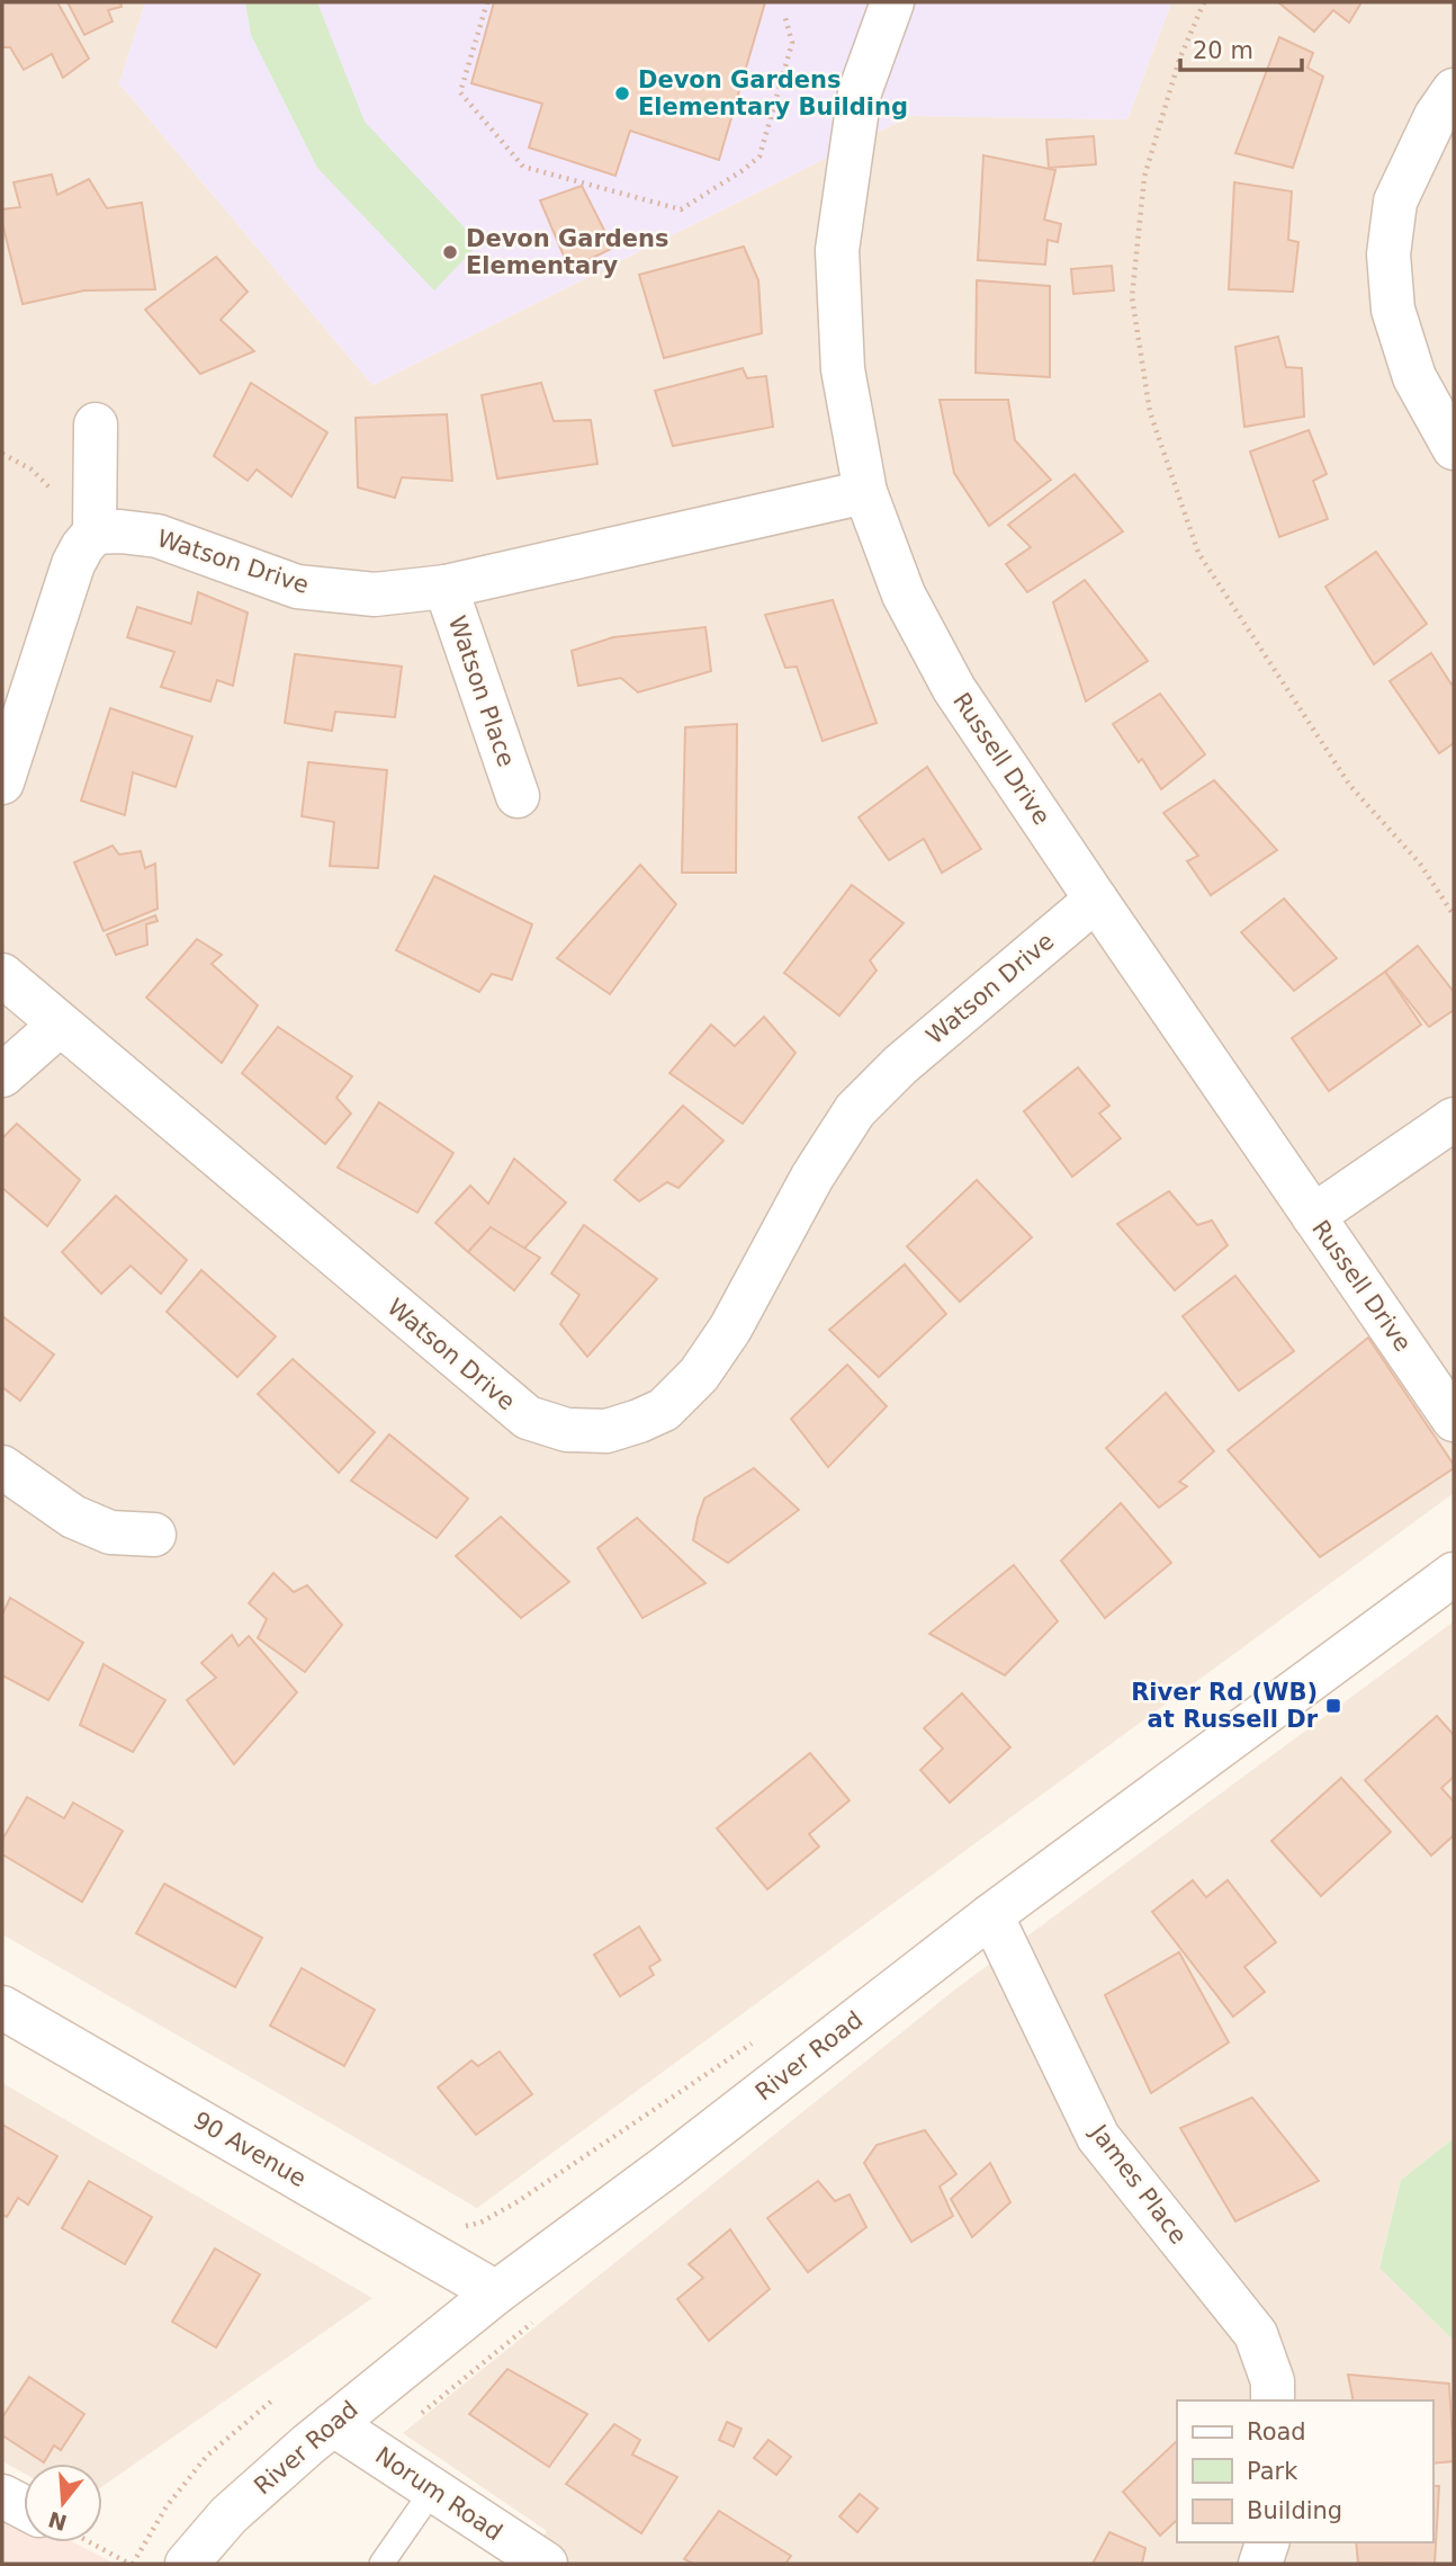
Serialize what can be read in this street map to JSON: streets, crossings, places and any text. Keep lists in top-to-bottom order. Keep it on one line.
{"streets":{"street":["Watson Drive","Watson Place","Russell Drive","River Road","90 Avenue","James Place","Norum Road"]},"crossings":[["Watson Drive","Watson Place"],["Watson Drive","Russell Drive"],["River Road","90 Avenue"],["River Road","James Place"],["River Road","Norum Road"]],"places":{"other":["Devon Gardens Elementary Building","Devon Gardens Elementary"],"transit":["River Rd (WB) at Russell Dr"]},"legend":["Road","Park","Building"],"scale_bar":"20 m","north":"bottom"}
